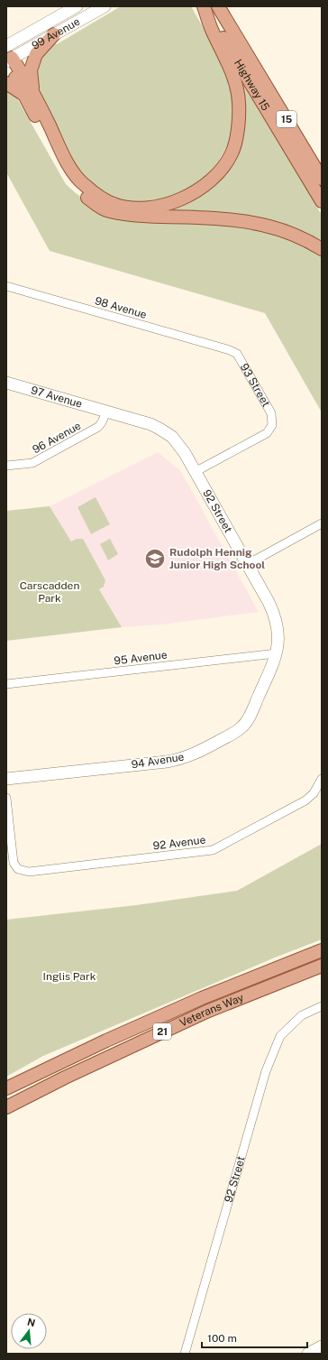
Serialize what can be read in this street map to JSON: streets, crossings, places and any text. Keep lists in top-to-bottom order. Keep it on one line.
{"streets":{"main road":["Highway 15","15","Veterans Way","21"],"street":["99 Avenue","98 Avenue","93 Street","97 Avenue","96 Avenue","92 Street","95 Avenue","94 Avenue","92 Avenue"]},"crossings":[["98 Avenue","93 Street"],["93 Street","92 Street"],["97 Avenue","96 Avenue"],["97 Avenue","92 Street"],["96 Avenue","92 Street"],["92 Street","95 Avenue"],["92 Street","94 Avenue"],["95 Avenue","94 Avenue"]],"parks":["Carscadden Park","Inglis Park"],"places":{"school or university":["Rudolph Hennig Junior High School"]},"scale_bar":"100 m","north":"top"}
